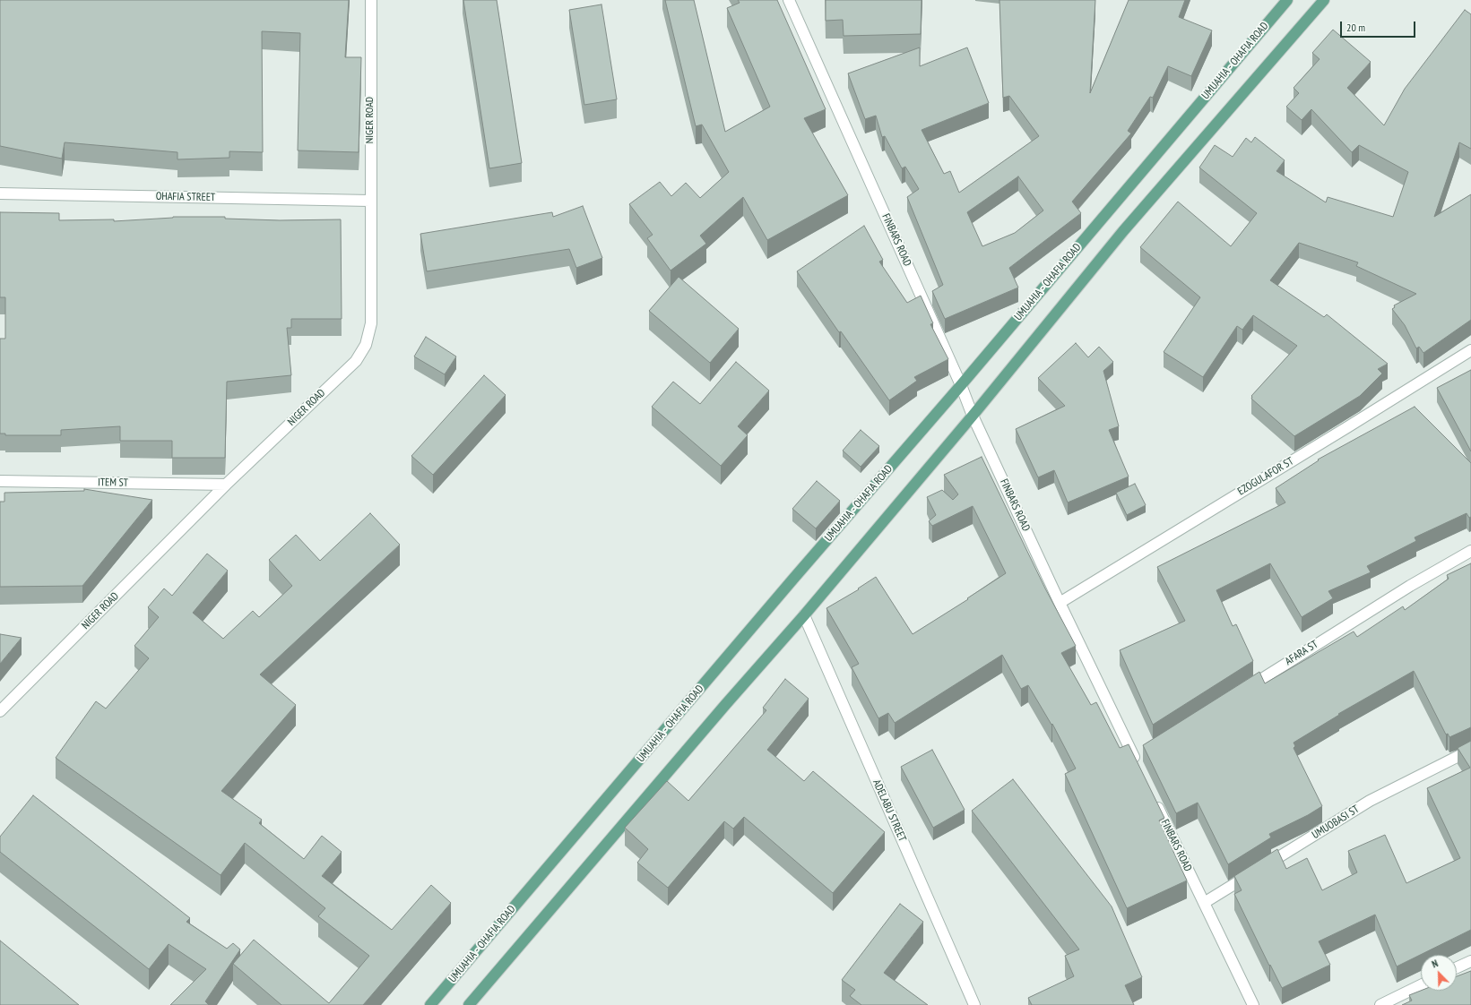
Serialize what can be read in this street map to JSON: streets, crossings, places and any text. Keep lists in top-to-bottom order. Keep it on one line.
{"streets":{"main road":["UMUAHIA - OHAFIA ROAD"],"street":["NIGER ROAD","OHAFIA STREET","FINBARS ROAD","EZOGULAFOR ST","ITEM ST","AFARA ST","ADELABU STREET","UMUOBASI ST"]},"crossings":[["UMUAHIA - OHAFIA ROAD","FINBARS ROAD"],["NIGER ROAD","OHAFIA STREET"],["NIGER ROAD","ITEM ST"],["FINBARS ROAD","EZOGULAFOR ST"],["FINBARS ROAD","UMUOBASI ST"]],"scale_bar":"20 m","north":"top left"}
